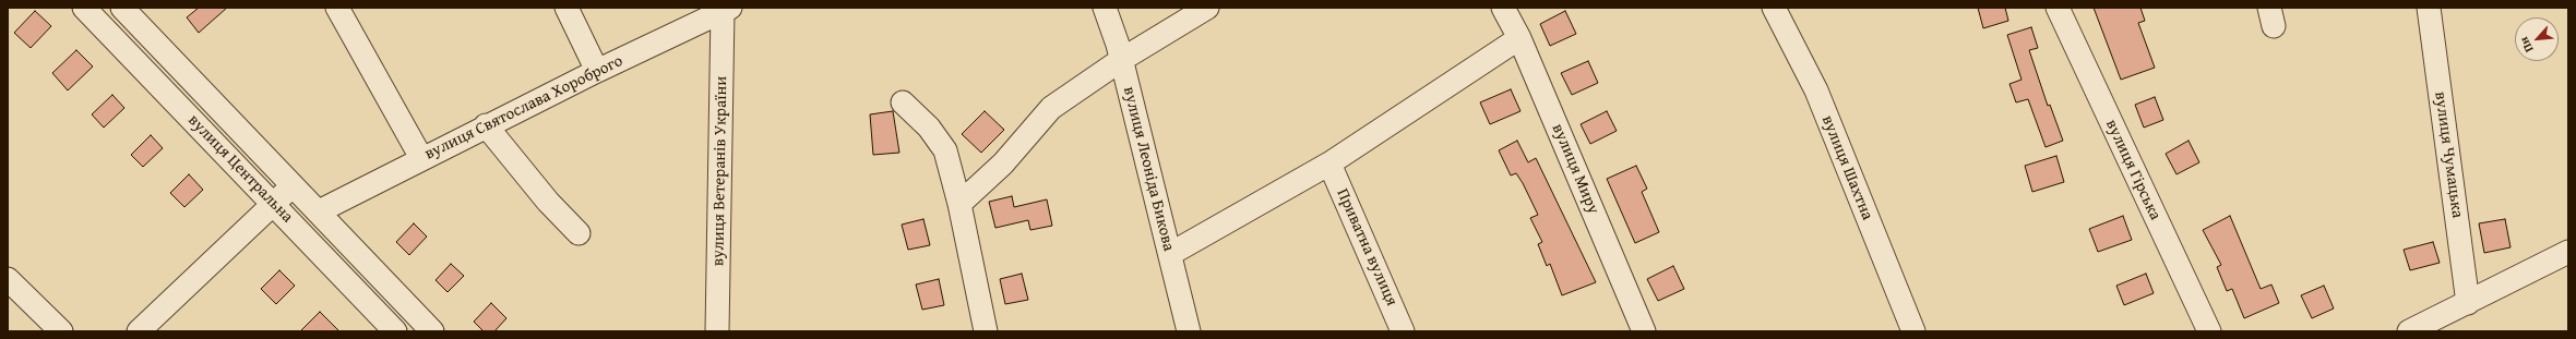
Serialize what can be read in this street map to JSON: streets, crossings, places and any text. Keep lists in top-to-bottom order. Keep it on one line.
{"streets":{"street":["вулиця Святослава Хороброго","вулиця Чумацька","вулиця Шахтна","вулиця Центральна","вулиця Леоніда Бикова","вулиця Миру","вулиця Гірська","вулиця Ветеранів України","Приватна вулиця"]},"crossings":[["вулиця Святослава Хороброго","вулиця Центральна"],["вулиця Святослава Хороброго","вулиця Ветеранів України"]],"north":"bottom left"}
